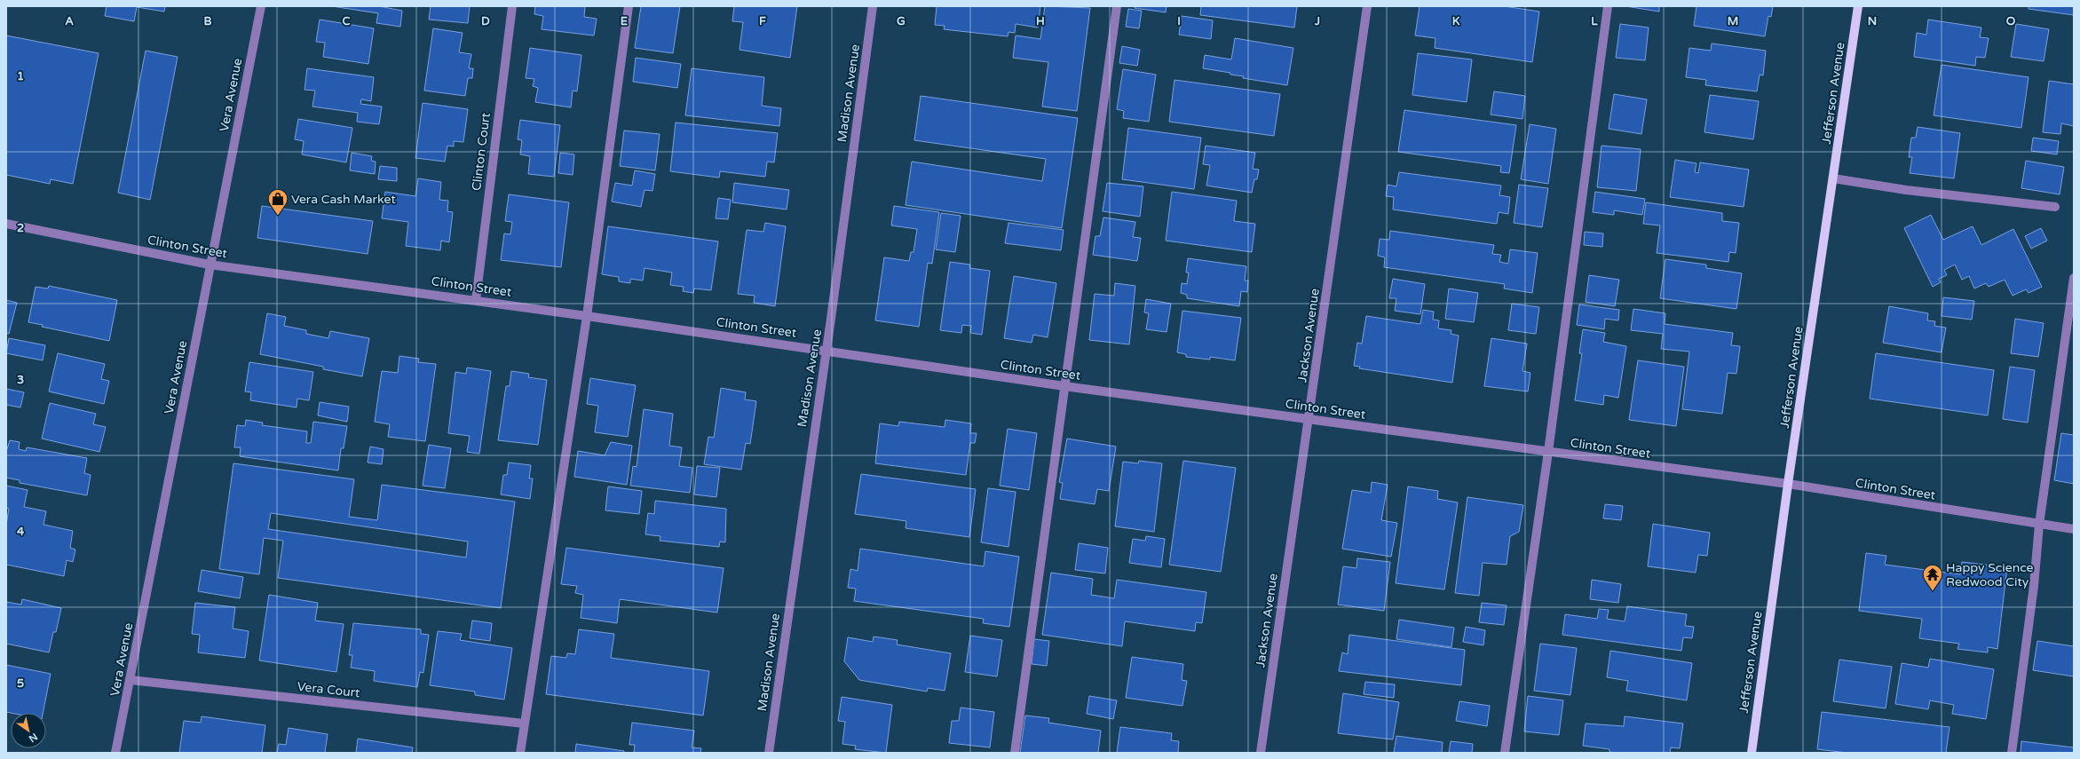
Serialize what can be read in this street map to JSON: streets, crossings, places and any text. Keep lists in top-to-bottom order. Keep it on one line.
{"streets":{"main road":["Jefferson Avenue"],"street":["Madison Avenue","Vera Avenue","Clinton Court","Clinton Street","Jackson Avenue","Vera Court"]},"crossings":[["Madison Avenue","Clinton Street"],["Jefferson Avenue","Clinton Street"],["Vera Avenue","Clinton Street"],["Vera Avenue","Vera Court"],["Clinton Court","Clinton Street"],["Clinton Street","Jackson Avenue"]],"places":{"shop":["Vera Cash Market"],"temple":["Happy Science Redwood City"]},"north":"bottom right","grid":{"columns":["A","B","C","D","E","F","G","H","I","J","K","L","M","N","O"],"rows":["1","2","3","4","5"]}}
